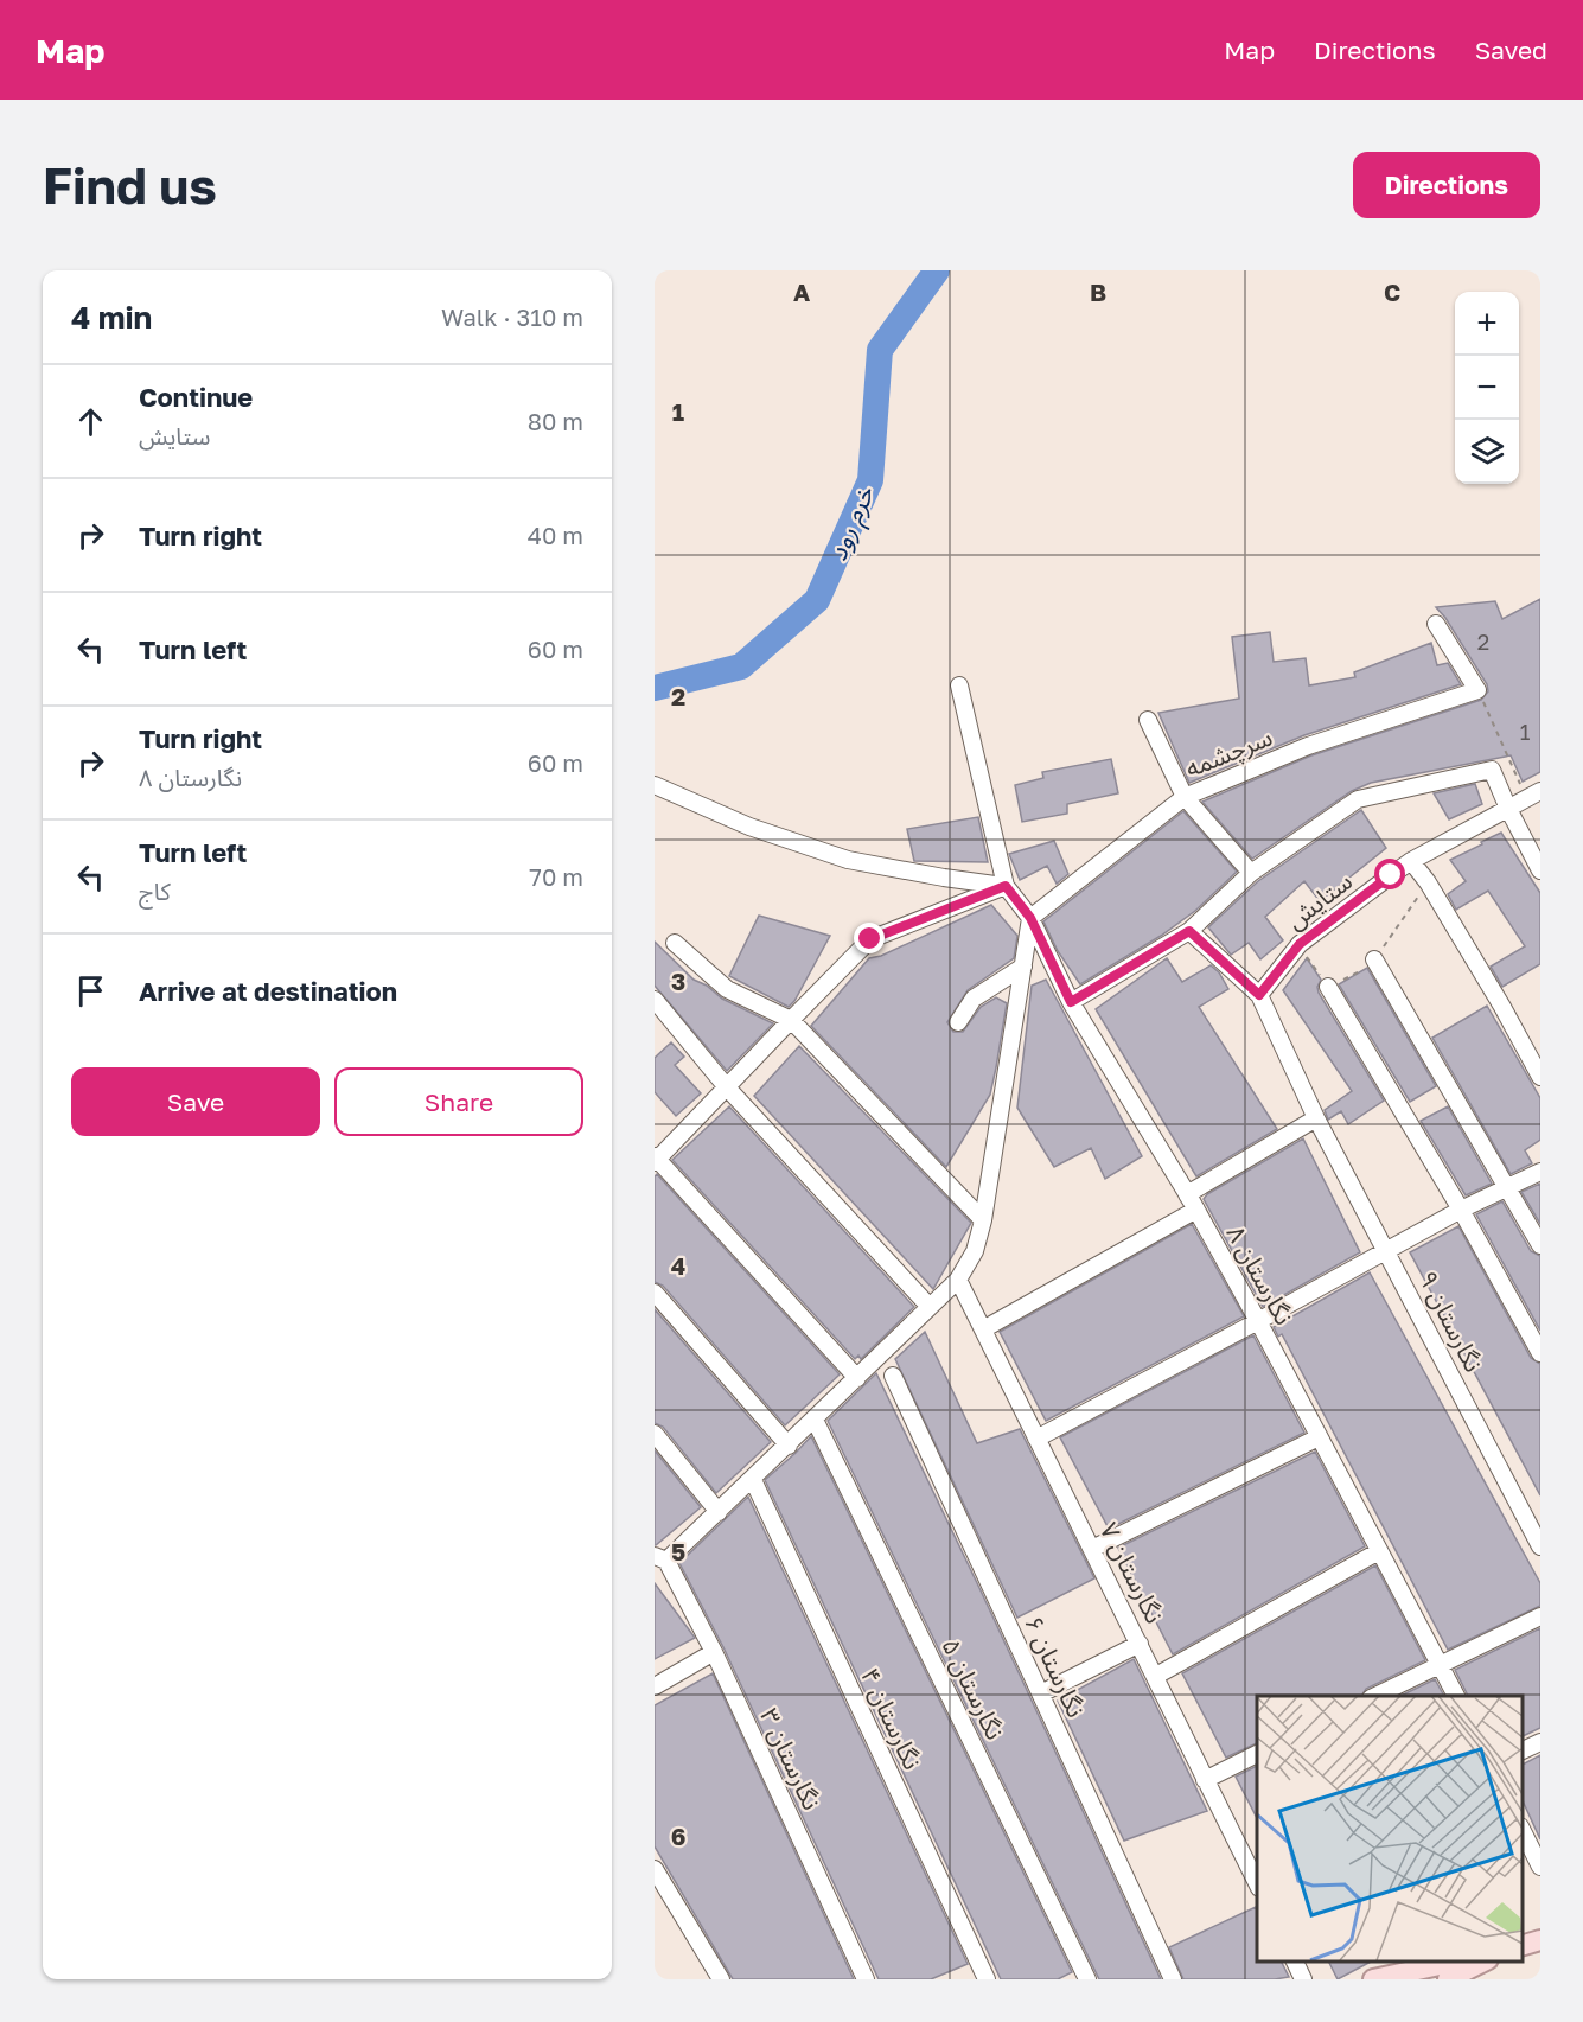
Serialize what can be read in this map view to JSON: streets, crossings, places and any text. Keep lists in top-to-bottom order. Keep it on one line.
{"streets":{"street":["سرچشمه","ستایش","نگارستان ۸","نگارستان ۹","نگارستان ۷","نگارستان ۶","نگارستان ۵","نگارستان ۴","نگارستان ۳"]},"water":["خرم رود"],"house_numbers":["2","1"],"page":{"header":"Map","nav":["Map","Directions","Saved"],"buttons":["Directions",["Save","Share"]],"title":"Find us","heading":["4 min","Walk · 310 m"],"map_buttons":["+","−"],"list":[["Continue","ستایش","80 m"],["Turn right","40 m"],["Turn left","60 m"],["Turn right","نگارستان ۸","60 m"],["Turn left","کاج","70 m"],"Arrive at destination"]},"grid":{"columns":["A","B","C"],"rows":["1","2","3","4","5","6"]}}
